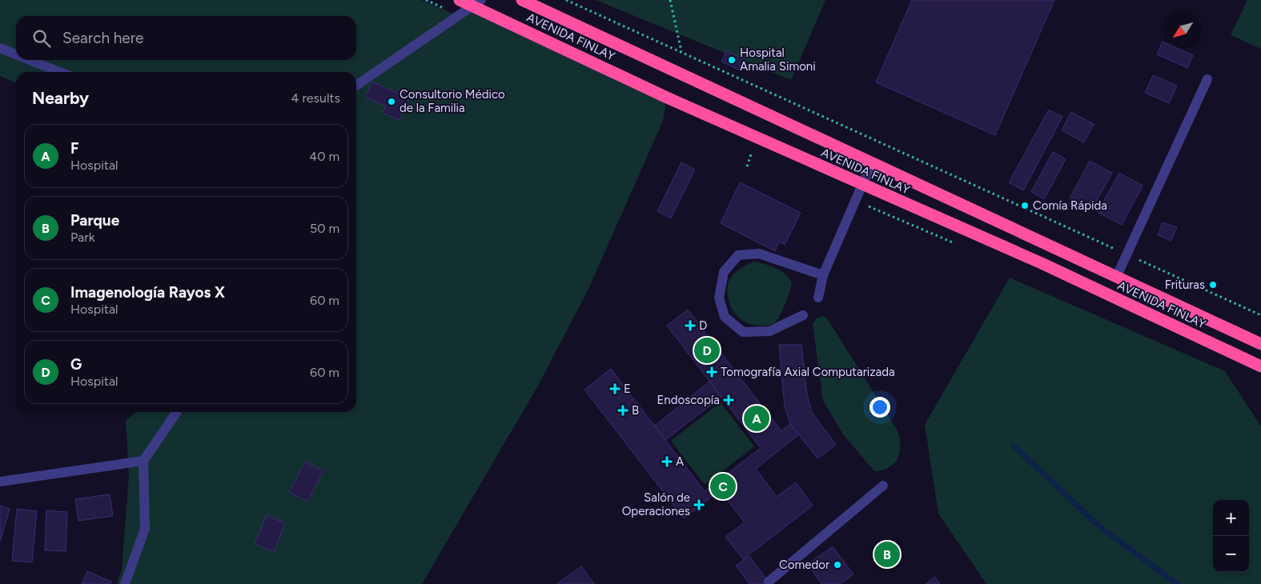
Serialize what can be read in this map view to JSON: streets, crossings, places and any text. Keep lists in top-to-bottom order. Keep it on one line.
{"streets":{"highway":["AVENIDA FINLAY"]},"places":{"other":["Hospital Amalia Simoni","Consultorio Médico de la Familia","Comía Rápida","Frituras","Comedor"],"health":["D","Tomografía Axial Computarizada","E","Endoscopía","B","A","Salón de Operaciones"]},"north":"bottom left","page":{"search":"Search here","heading":["Nearby","4 results"],"list":[{"mark":"A","name":"F","note":"Hospital","value":"40 m"},{"mark":"B","name":"Parque","note":"Park","value":"50 m"},{"mark":"C","name":"Imagenología Rayos X","note":"Hospital","value":"60 m"},{"mark":"D","name":"G","note":"Hospital","value":"60 m"}],"pins":["D","A","C","B"],"map_buttons":["+","−"]}}
